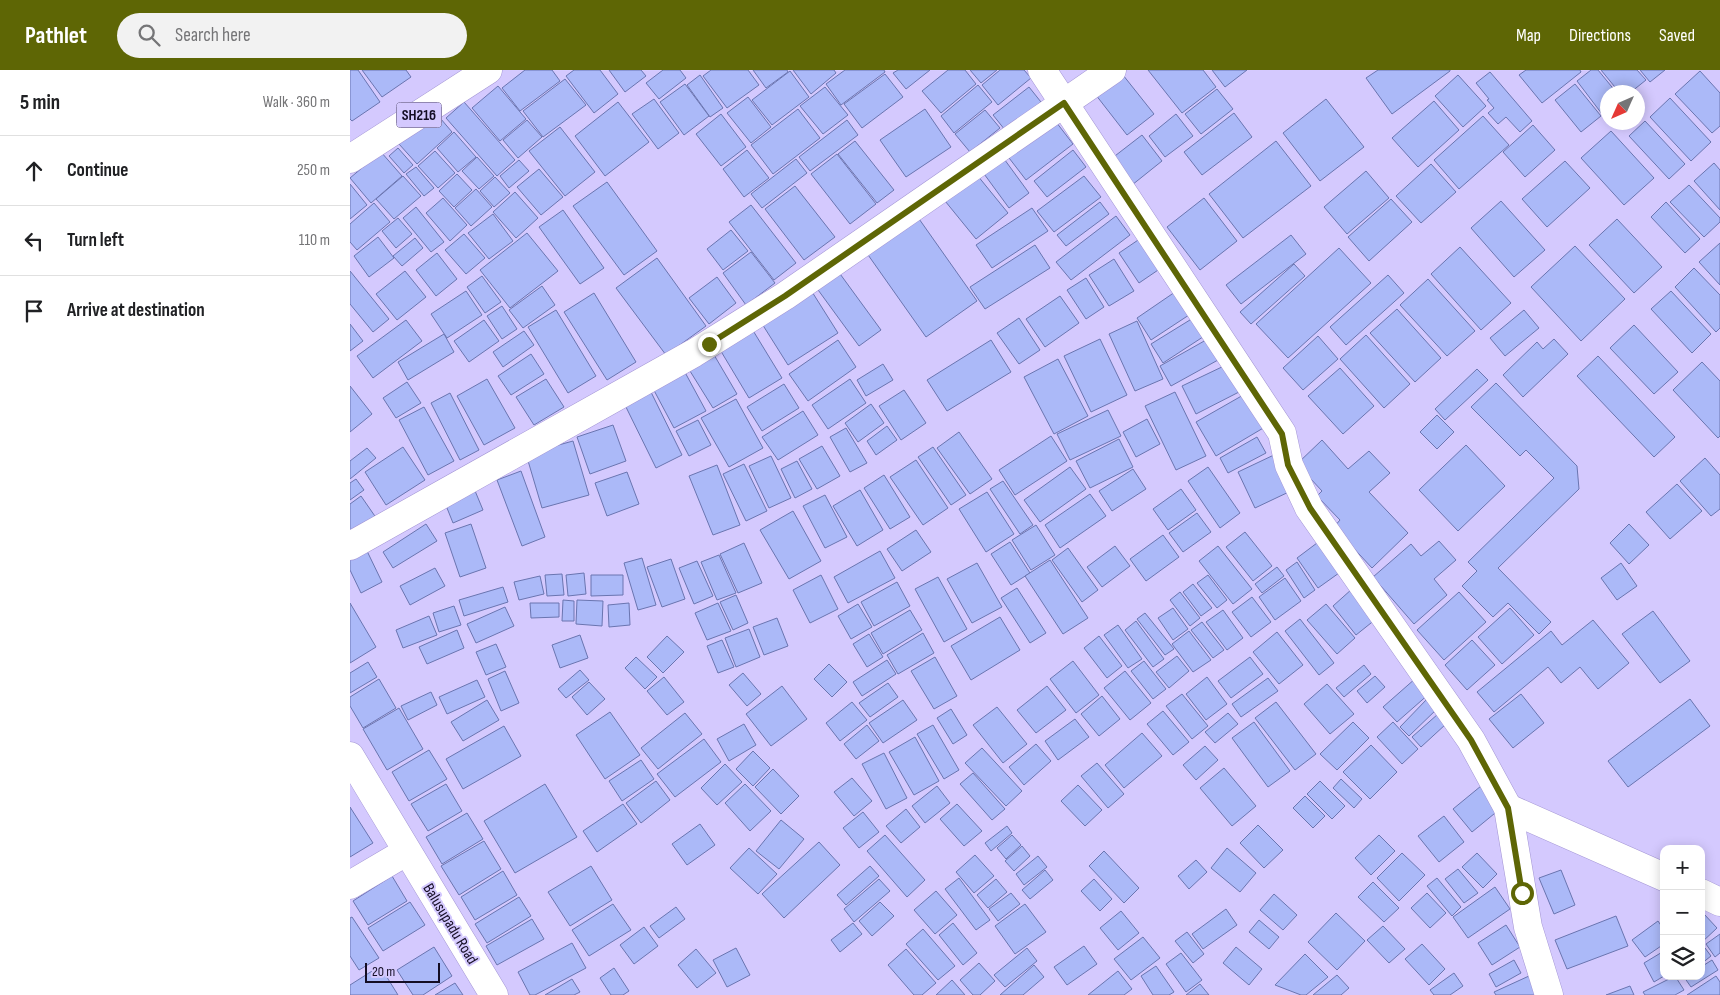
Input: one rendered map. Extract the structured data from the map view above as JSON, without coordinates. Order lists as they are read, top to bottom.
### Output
{
  "streets": {
    "street": ["SH216", "Balusupadu Road"]
  },
  "scale_bar": "20 m",
  "north": "bottom left",
  "page": {
    "header": "Pathlet",
    "search": "Search here",
    "nav": ["Map", "Directions", "Saved"],
    "heading": ["5 min", "Walk · 360 m"],
    "list": [
      ["Continue", "250 m"],
      ["Turn left", "110 m"],
      "Arrive at destination"
    ],
    "map_buttons": ["+", "−"],
    "scale": "20 m"
  }
}
